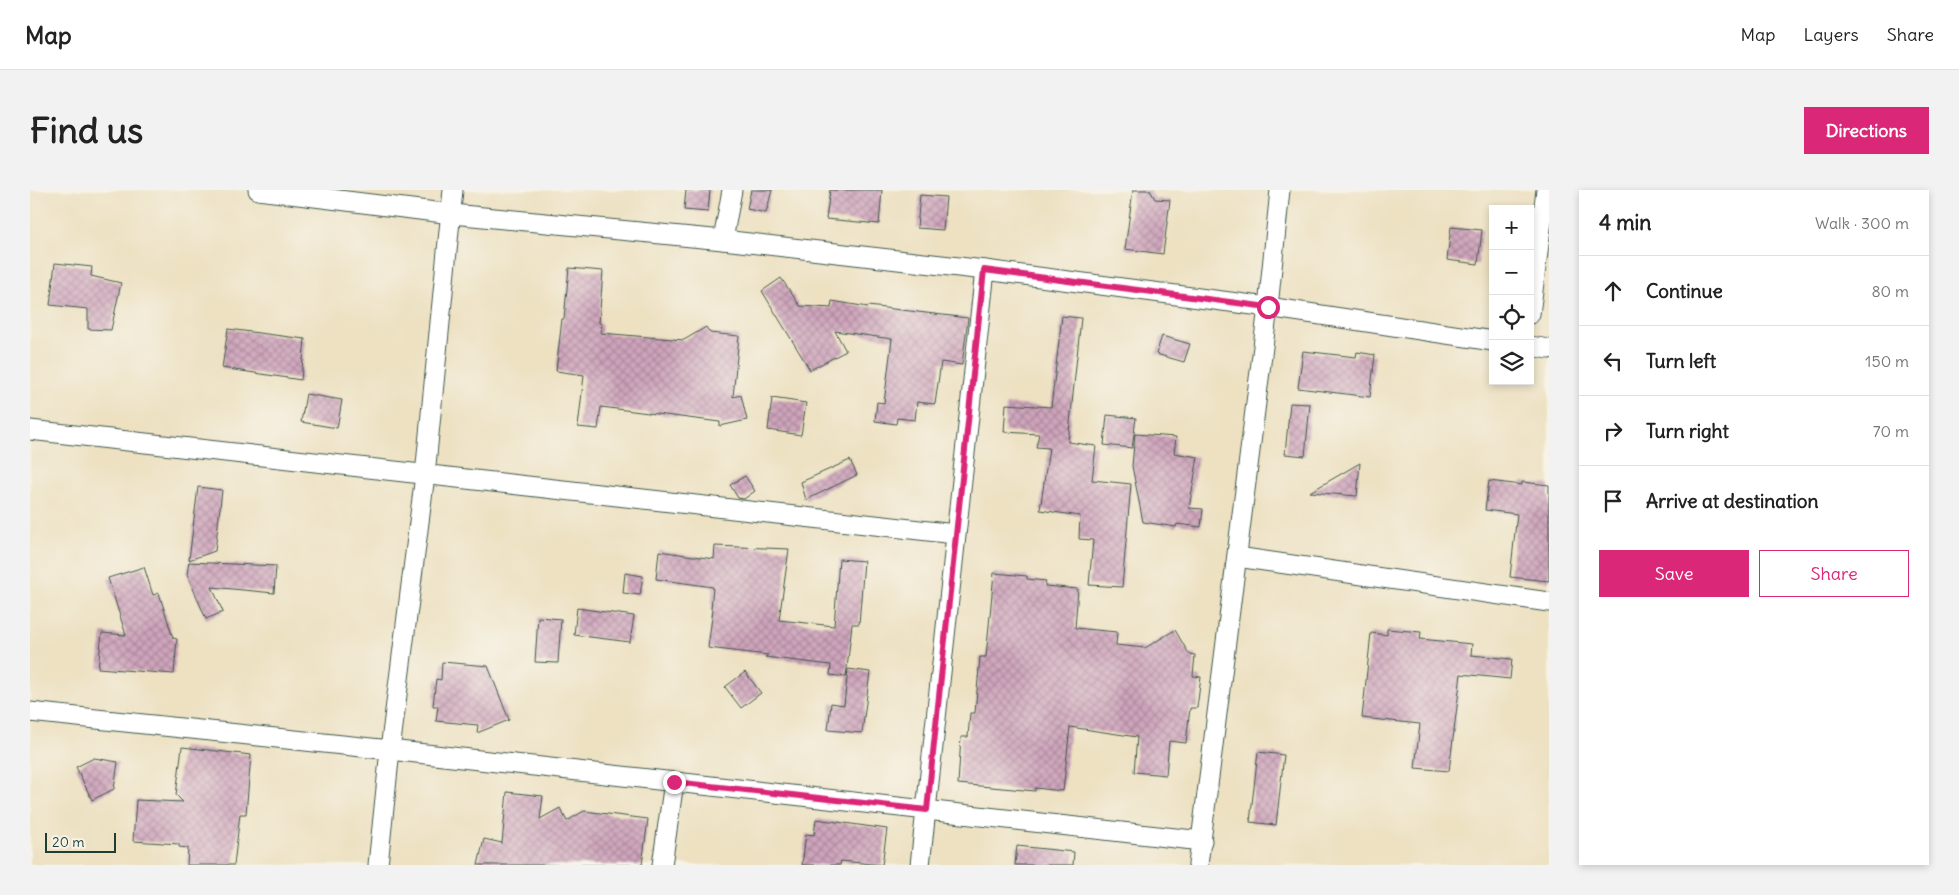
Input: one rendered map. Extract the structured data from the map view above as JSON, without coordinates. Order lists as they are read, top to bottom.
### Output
{
  "scale_bar": "20 m",
  "page": {
    "header": "Map",
    "nav": ["Map", "Layers", "Share"],
    "buttons": [
      "Directions",
      ["Save", "Share"]
    ],
    "title": "Find us",
    "heading": ["4 min", "Walk · 300 m"],
    "map_buttons": ["+", "−"],
    "list": [
      ["Continue", "80 m"],
      ["Turn left", "150 m"],
      ["Turn right", "70 m"],
      "Arrive at destination"
    ],
    "scale": "20 m"
  }
}
